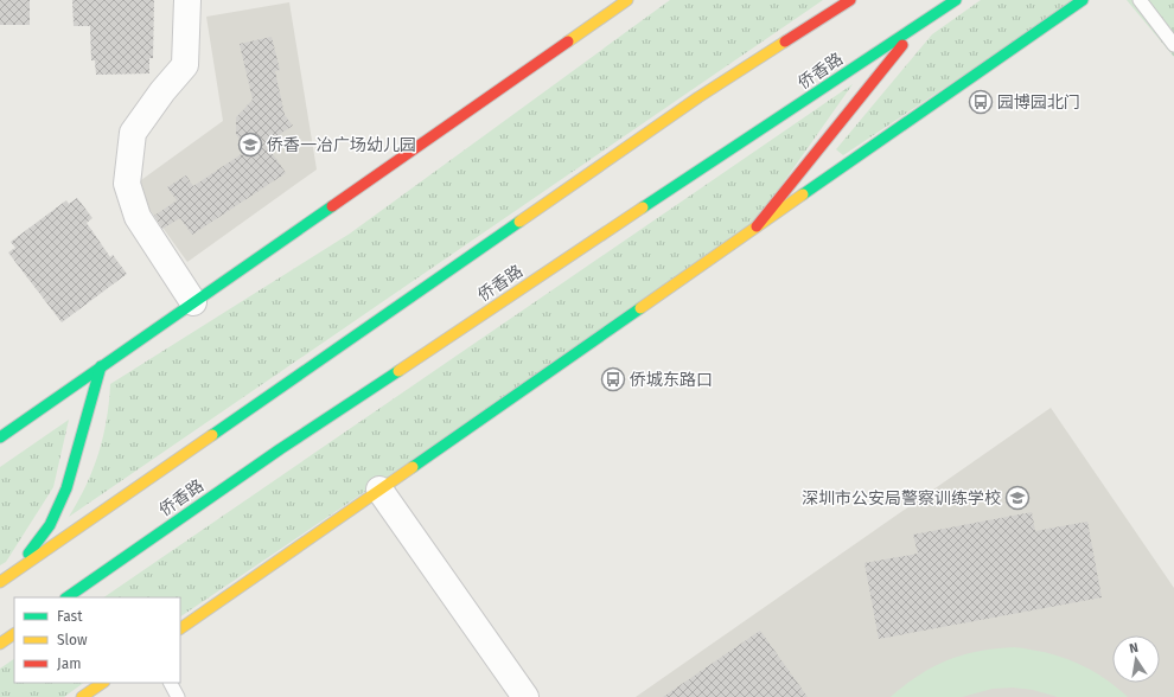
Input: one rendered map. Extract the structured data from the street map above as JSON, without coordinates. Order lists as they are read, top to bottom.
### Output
{
  "streets": {
    "main road": ["侨香路"]
  },
  "places": {
    "bus stop": ["园博园北门", "侨城东路口"],
    "school or university": ["侨香一冶广场幼儿园", "深圳市公安局警察训练学校"]
  },
  "legend": ["Fast", "Slow", "Jam"],
  "north": "top"
}
